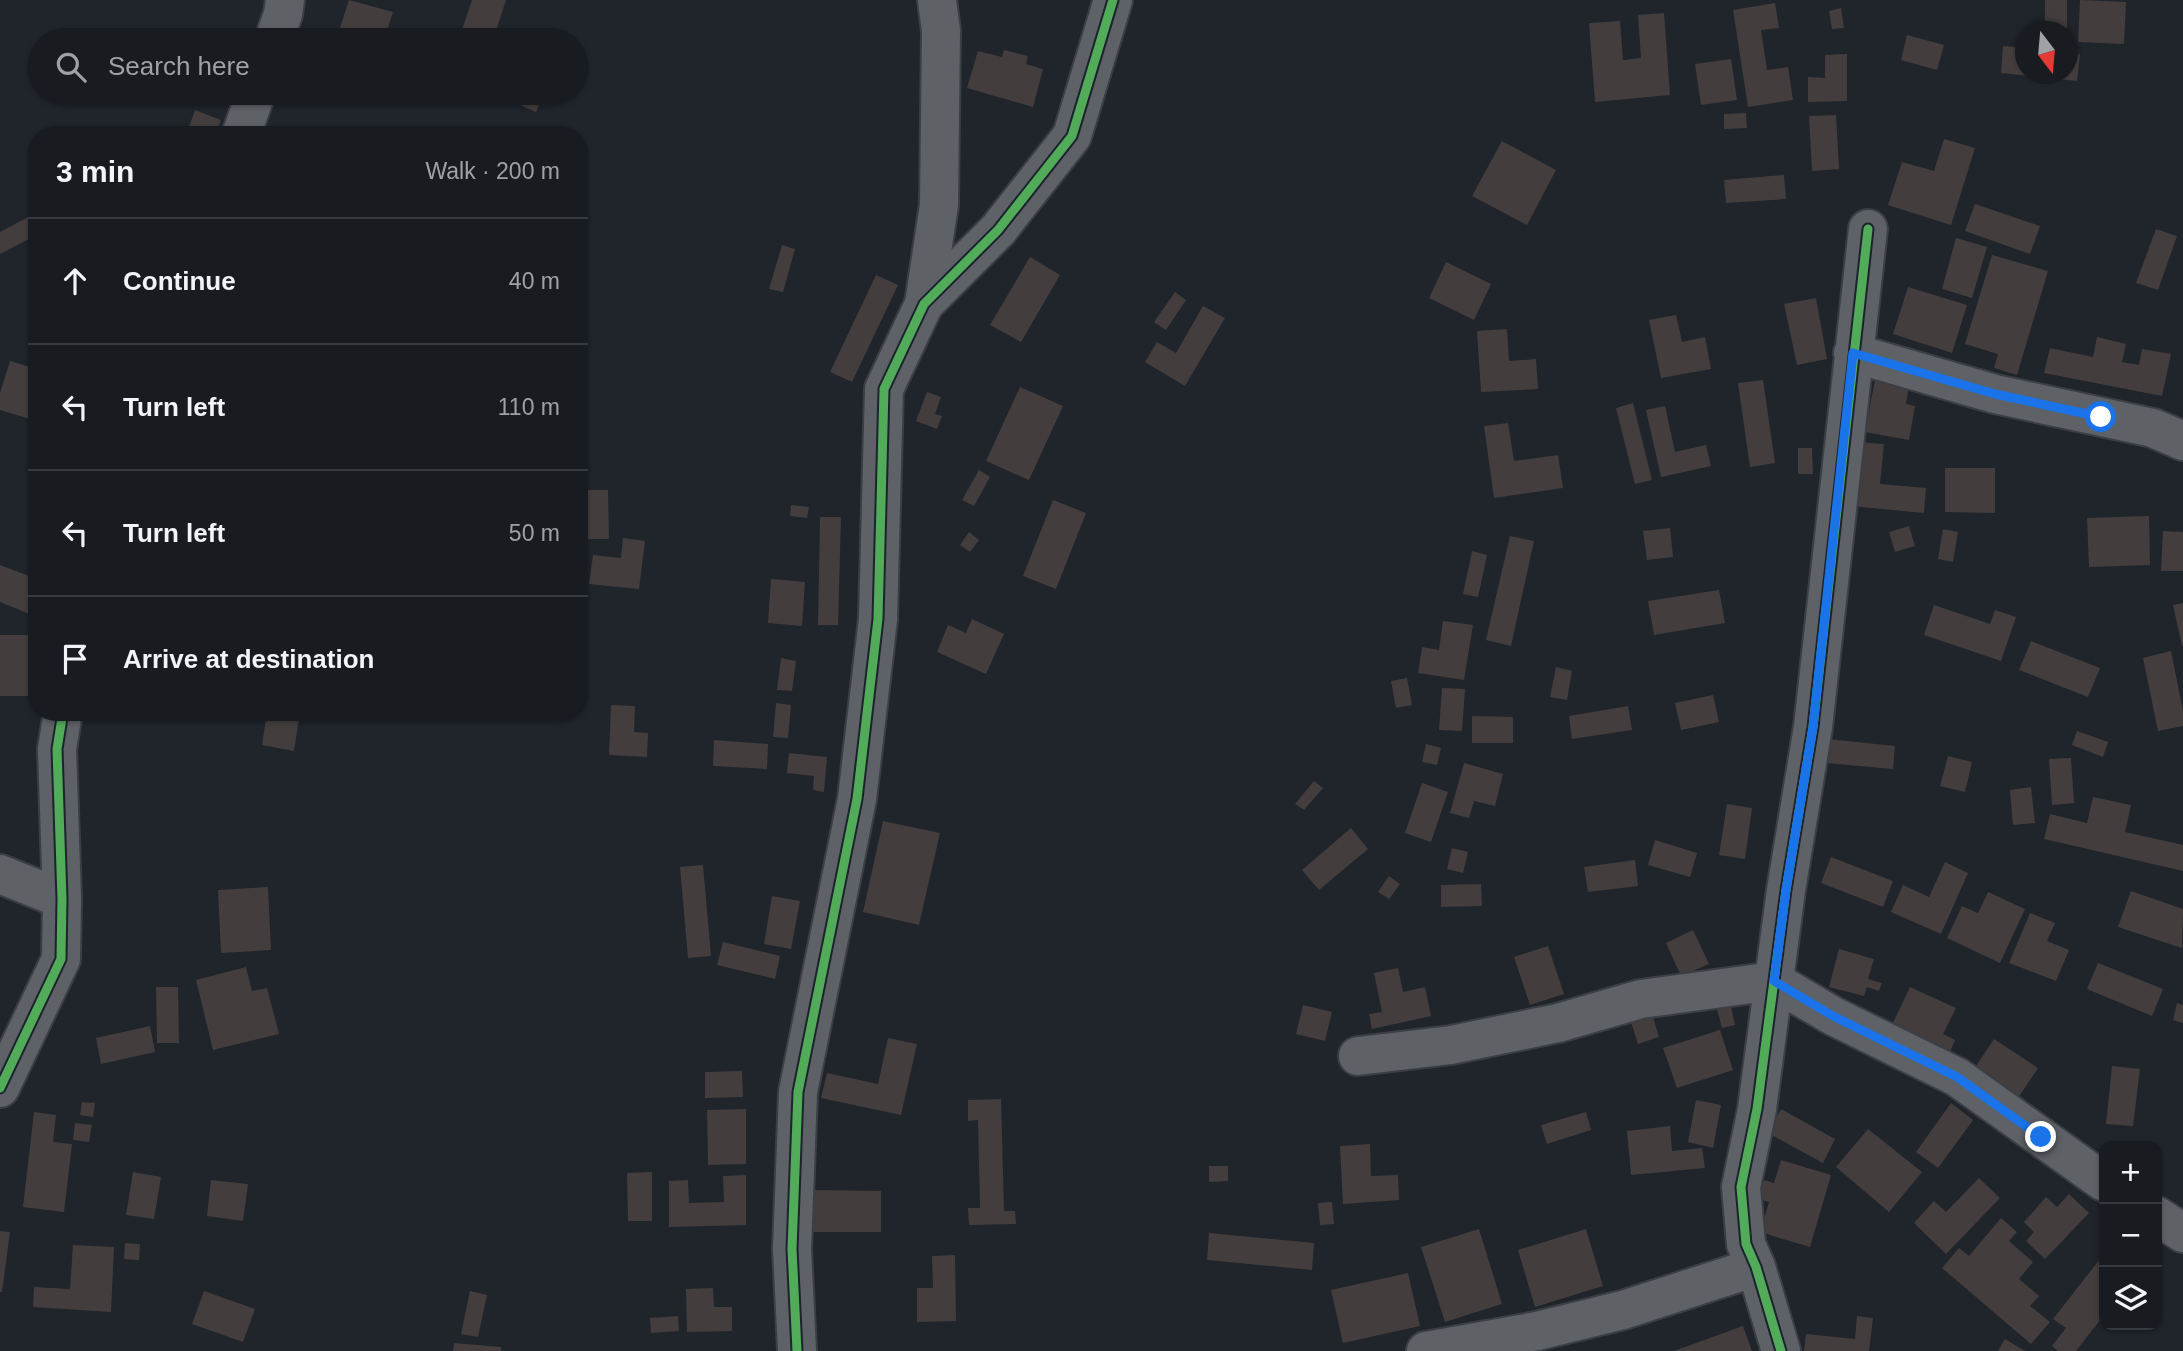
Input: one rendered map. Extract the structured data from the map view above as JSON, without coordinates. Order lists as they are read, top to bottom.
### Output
{
  "north": "bottom",
  "page": {
    "search": "Search here",
    "heading": ["3 min", "Walk · 200 m"],
    "list": [
      ["Continue", "40 m"],
      ["Turn left", "110 m"],
      ["Turn left", "50 m"],
      "Arrive at destination"
    ],
    "map_buttons": ["+", "−"]
  }
}
